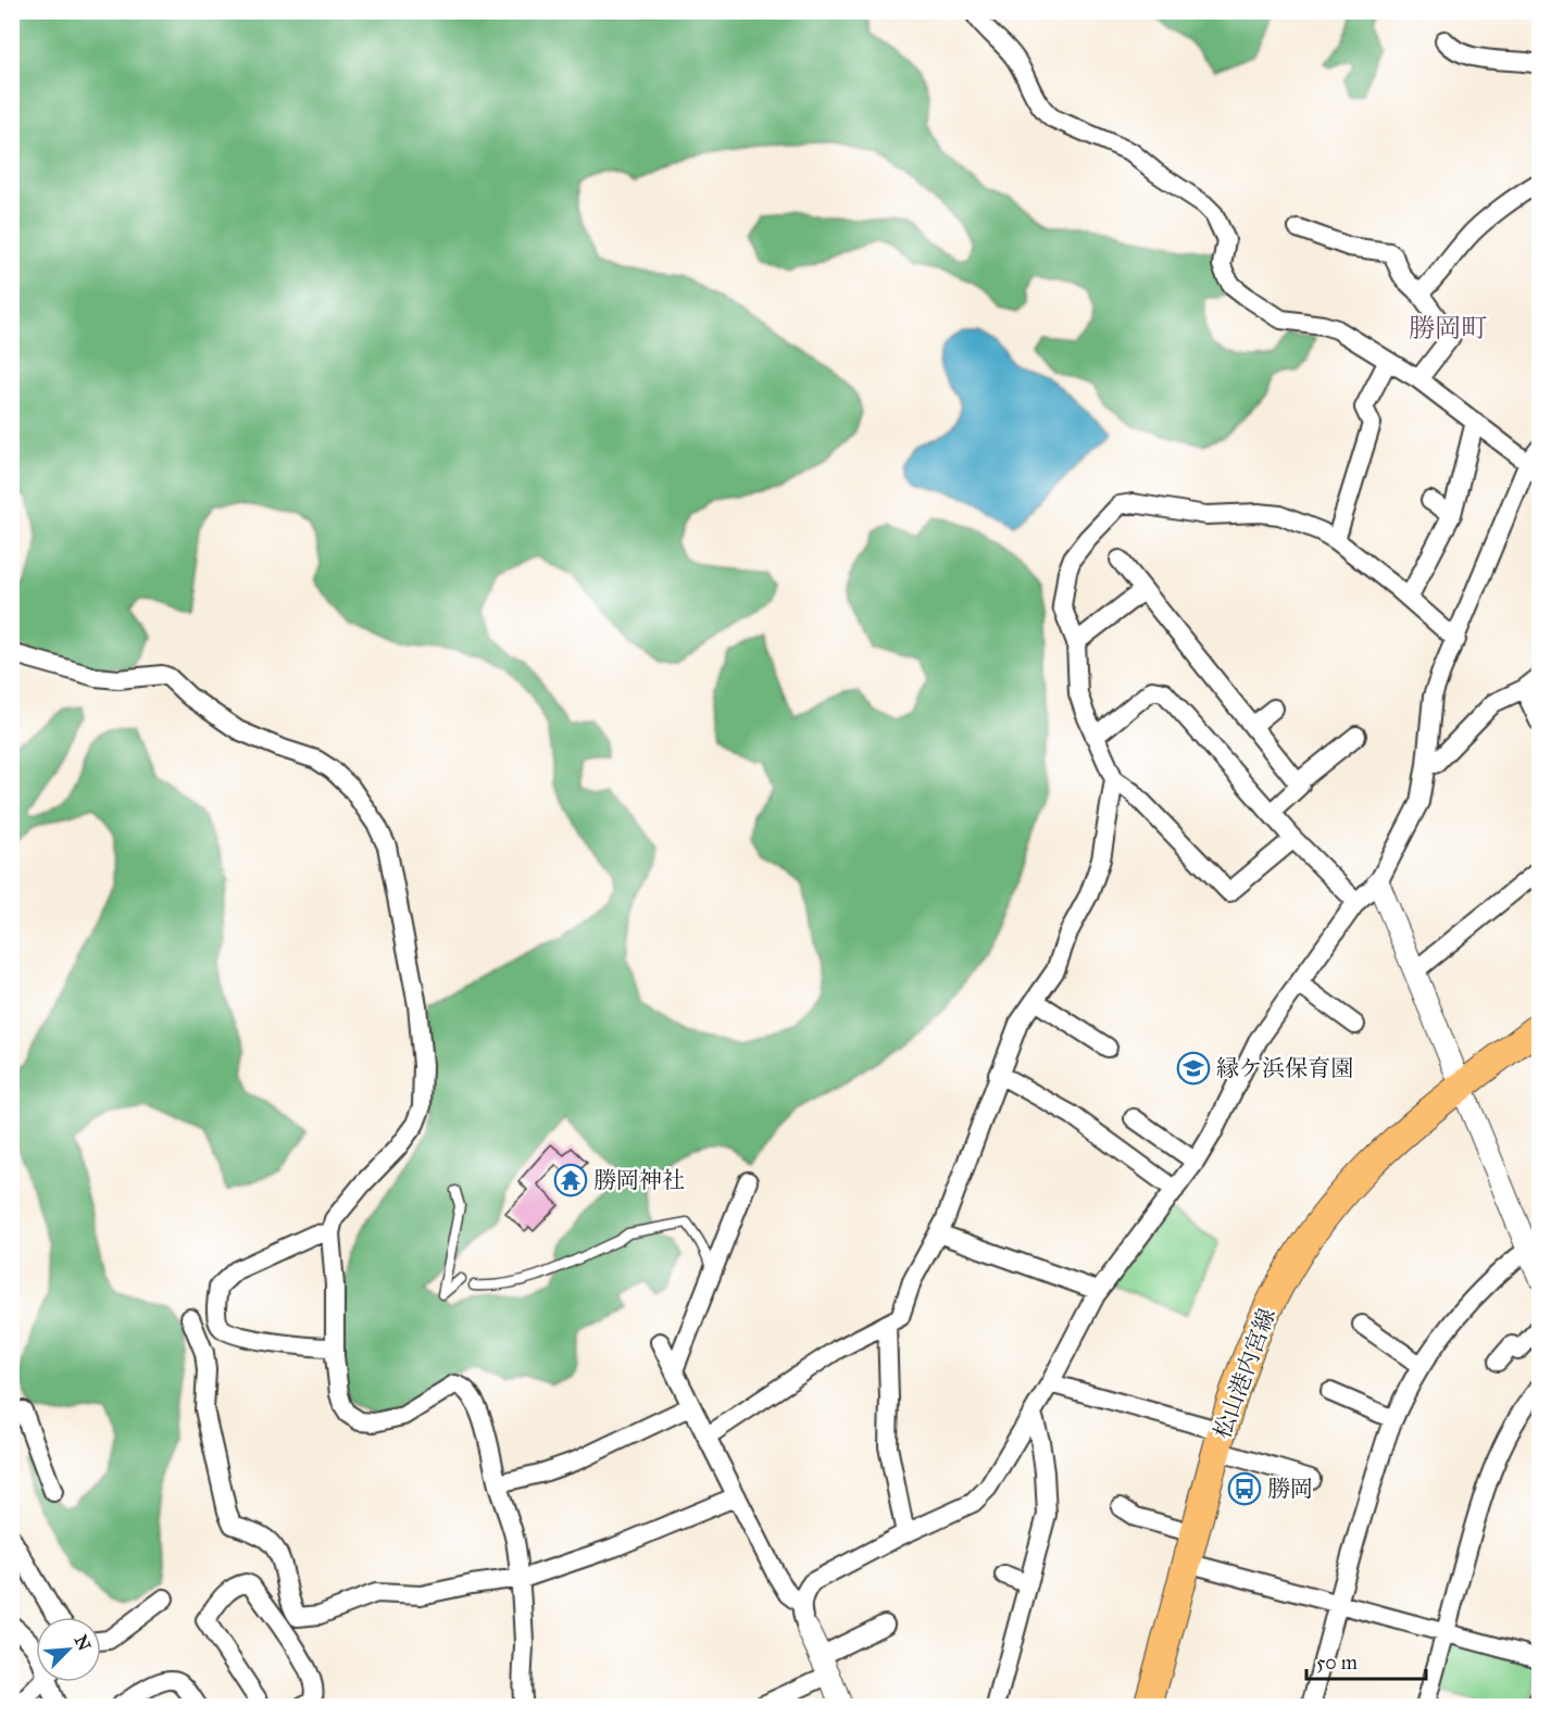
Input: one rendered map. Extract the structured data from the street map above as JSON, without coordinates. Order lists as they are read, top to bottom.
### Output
{
  "streets": {
    "main road": ["松山港内宮線"]
  },
  "districts": ["勝岡町"],
  "places": {
    "school or university": ["縁ケ浜保育園"],
    "temple": ["勝岡神社"],
    "bus stop": ["勝岡"]
  },
  "scale_bar": "50 m",
  "north": "top right"
}
